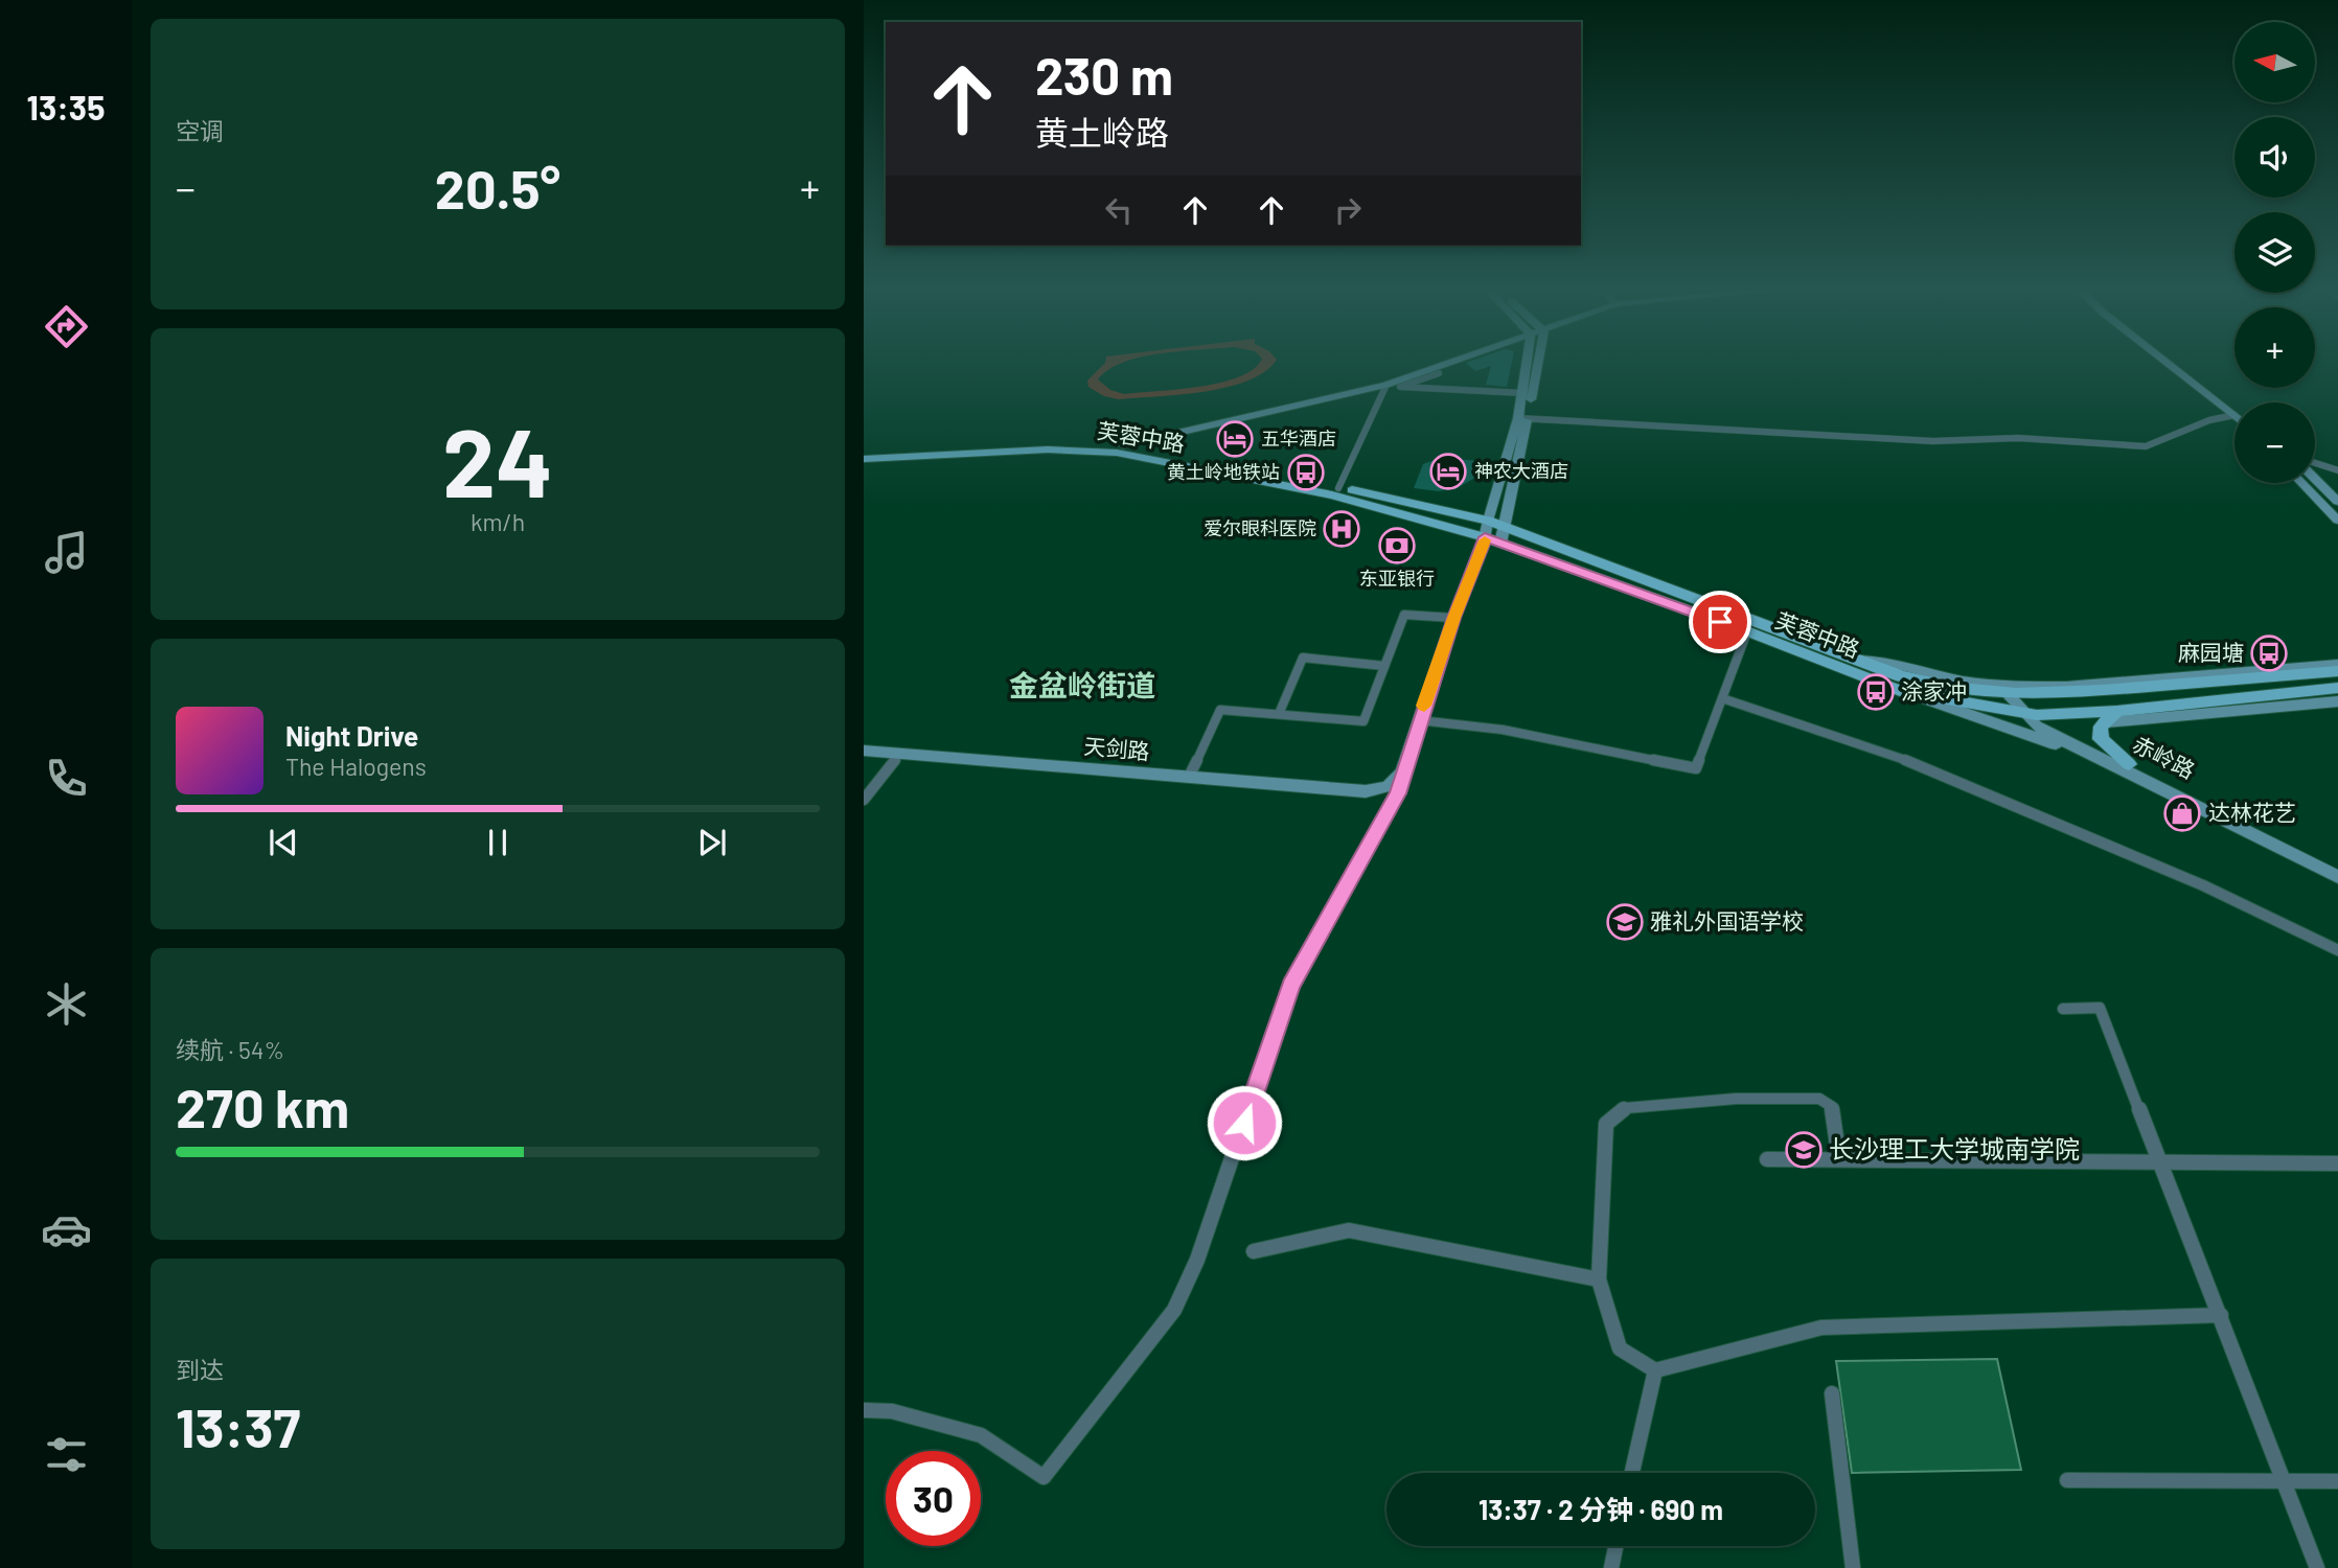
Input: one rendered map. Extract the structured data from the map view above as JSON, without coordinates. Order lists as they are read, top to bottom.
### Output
{
  "streets": {
    "main road": ["芙蓉中路"],
    "street": ["天剑路", "赤岭路"]
  },
  "crossings": [
    ["芙蓉中路", "赤岭路"]
  ],
  "districts": ["金盆岭街道"],
  "places": {
    "hotel": ["五华酒店", "神农大酒店"],
    "bus stop": ["黄土岭地铁站", "麻园塘", "涂家冲"],
    "hospital": ["爱尔眼科医院"],
    "bank": ["东亚银行"],
    "shop": ["达林花艺"],
    "school or university": ["雅礼外国语学校", "长沙理工大学城南学院"]
  },
  "north": "left",
  "page": {
    "tabs": "13:35",
    "tile": [
      "空调",
      ["24", "km/h"],
      ["续航 · 54%", "270 km"],
      ["到达", "13:37"]
    ],
    "map_buttons": ["+", "−"],
    "turn": ["230 m", "黄土岭路"],
    "heat": ["−", "20.5°", "+"],
    "song": ["Night Drive", "The Halogens"],
    "limit": "30",
    "trip": "13:37 · 2 分钟 · 690 m"
  }
}
